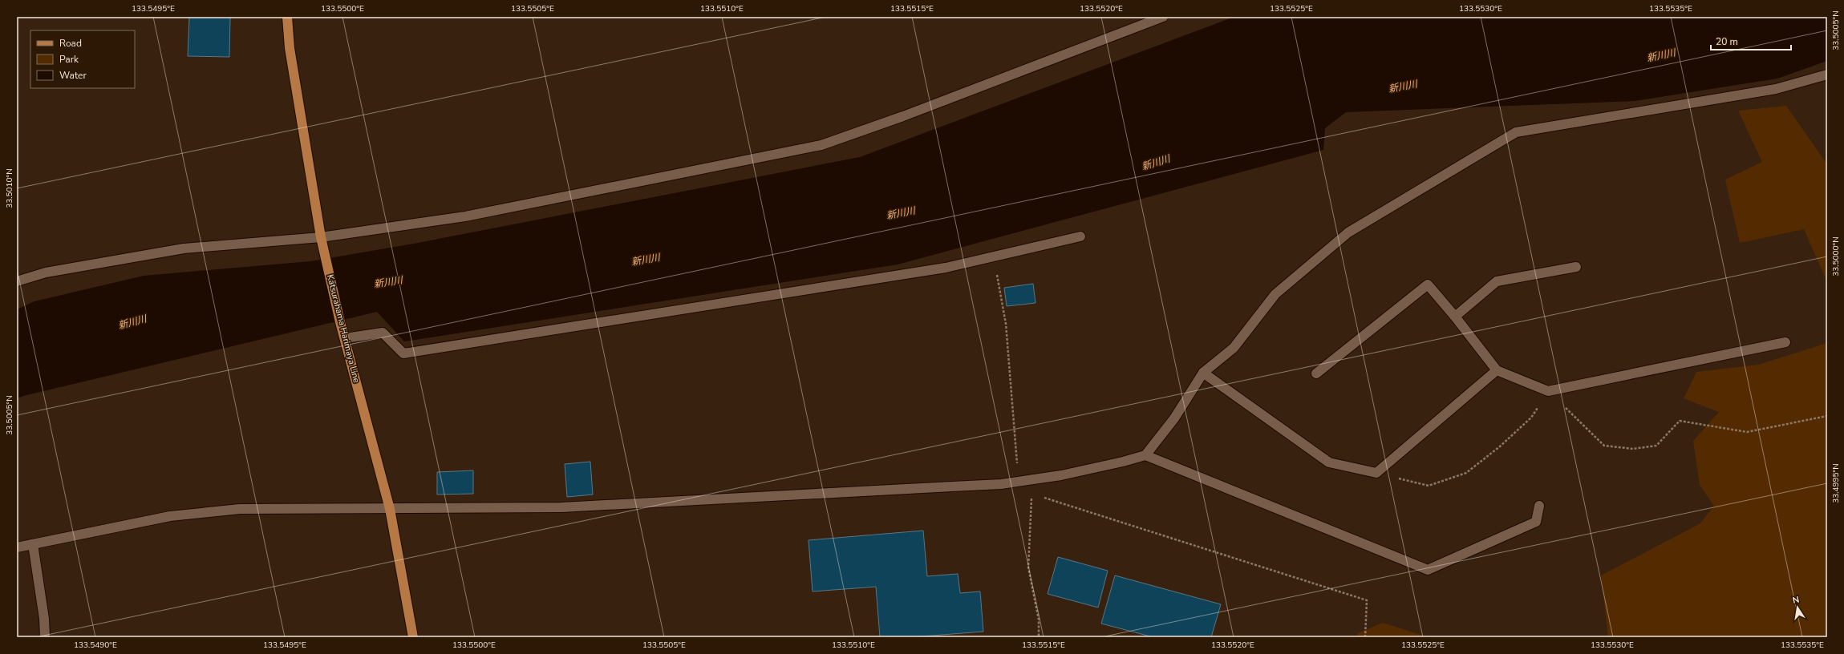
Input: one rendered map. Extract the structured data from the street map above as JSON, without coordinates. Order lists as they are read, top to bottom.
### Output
{
  "streets": {
    "main road": ["Katsurahama Harimaya Line"]
  },
  "water": ["新川川"],
  "legend": ["Road", "Park", "Water"],
  "scale_bar": "20 m",
  "north": "top",
  "coordinates": [
    "133.5495°E",
    "133.5500°E",
    "133.5505°E",
    "133.5510°E",
    "133.5515°E",
    "133.5520°E",
    "133.5525°E",
    "133.5530°E",
    "133.5535°E",
    "33.5005°N",
    "33.5010°N",
    "33.5000°N",
    "33.4995°N",
    "133.5490°E"
  ]
}
